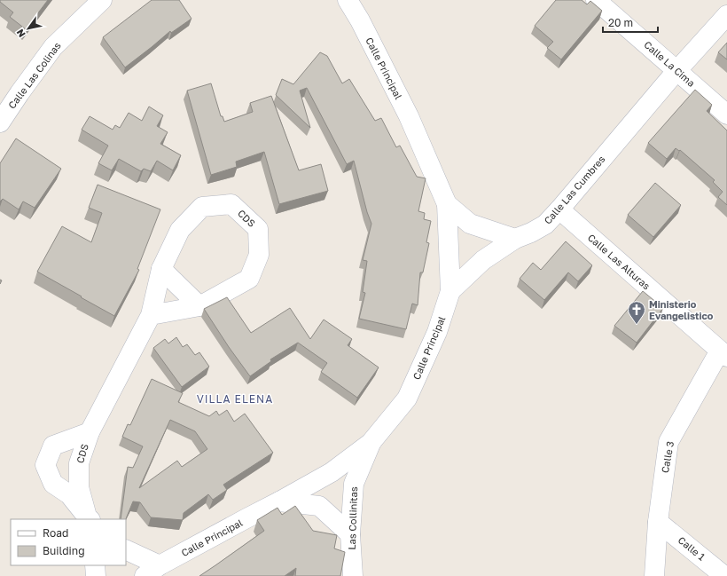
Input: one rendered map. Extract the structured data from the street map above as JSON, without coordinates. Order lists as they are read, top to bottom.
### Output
{
  "streets": {
    "street": [
      "Calle La Cima",
      "Calle Principal",
      "Calle Las Colinas",
      "Calle Las Cumbres",
      "CDS",
      "Calle Las Alturas",
      "Calle 3",
      "Las Collinitas",
      "Calle 1"
    ]
  },
  "crossings": [
    ["Calle La Cima", "Calle Las Cumbres"],
    ["Calle Principal", "Calle Las Cumbres"],
    ["Calle Principal", "Las Collinitas"],
    ["Calle Las Cumbres", "Calle Las Alturas"],
    ["Calle Las Alturas", "Calle 3"],
    ["Calle 3", "Calle 1"]
  ],
  "districts": ["VILLA ELENA"],
  "places": {
    "church": ["Ministerio Evangelistico"]
  },
  "legend": ["Road", "Building"],
  "scale_bar": "20 m",
  "north": "bottom left"
}
